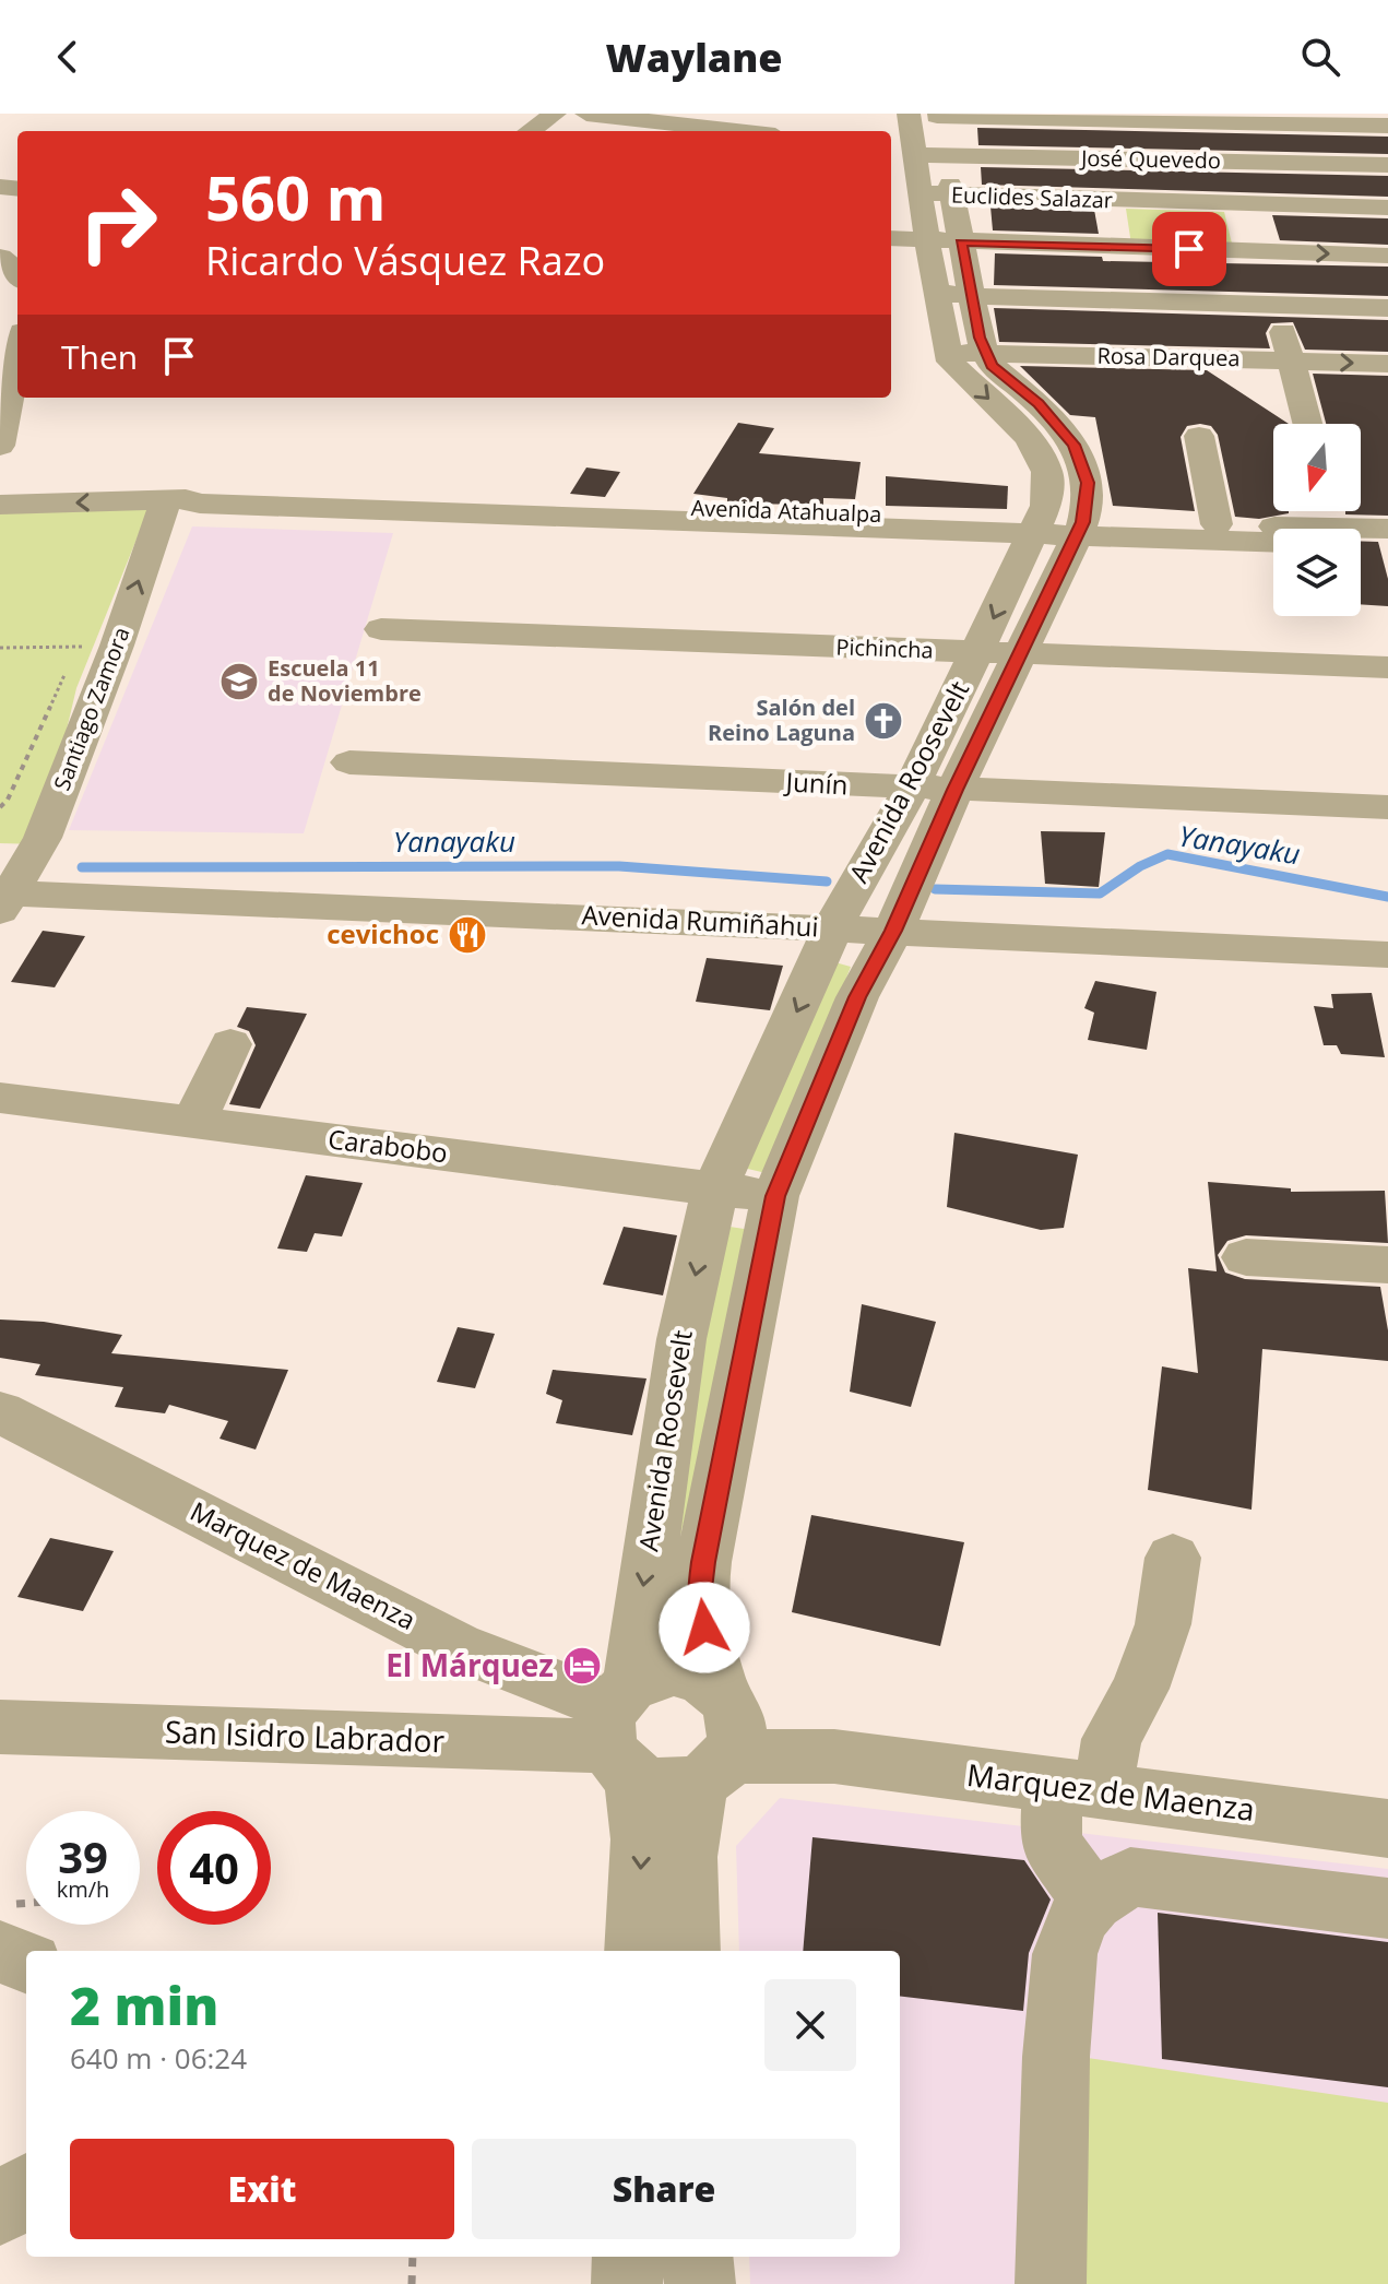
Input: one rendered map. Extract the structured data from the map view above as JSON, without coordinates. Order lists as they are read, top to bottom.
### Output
{
  "streets": {
    "street": [
      "José Quevedo",
      "Euclides Salazar",
      "Rosa Darquea",
      "Avenida Atahualpa",
      "Pichincha",
      "Santiago Zamora",
      "Avenida Roosevelt",
      "Junín",
      "Avenida Rumiñahui",
      "Carabobo",
      "Marquez de Maenza",
      "San Isidro Labrador"
    ]
  },
  "crossings": [
    ["José Quevedo", "Avenida Roosevelt"],
    ["Euclides Salazar", "Avenida Roosevelt"],
    ["Rosa Darquea", "Avenida Roosevelt"],
    ["Avenida Atahualpa", "Santiago Zamora"],
    ["Avenida Atahualpa", "Avenida Roosevelt"],
    ["Pichincha", "Avenida Roosevelt"],
    ["Santiago Zamora", "Avenida Rumiñahui"],
    ["Avenida Roosevelt", "Junín"],
    ["Avenida Roosevelt", "Avenida Rumiñahui"],
    ["Avenida Roosevelt", "Carabobo"],
    ["Avenida Roosevelt", "Marquez de Maenza"],
    ["Avenida Roosevelt", "San Isidro Labrador"],
    ["Marquez de Maenza", "San Isidro Labrador"]
  ],
  "one_way": ["Santiago Zamora"],
  "water": ["Yanayaku"],
  "places": {
    "school or university": ["Escuela 11 de Noviembre"],
    "church": ["Salón del Reino Laguna"],
    "restaurant": ["cevichoc"],
    "hotel": ["El Márquez"]
  },
  "north": "bottom",
  "page": {
    "header": "Waylane",
    "turn": ["560 m", "Ricardo Vásquez Razo"],
    "then": "Then",
    "speed": "39 km/h",
    "limit": "40",
    "heading": ["2 min", "640 m · 06:24"],
    "buttons": ["Exit", "Share"]
  }
}
